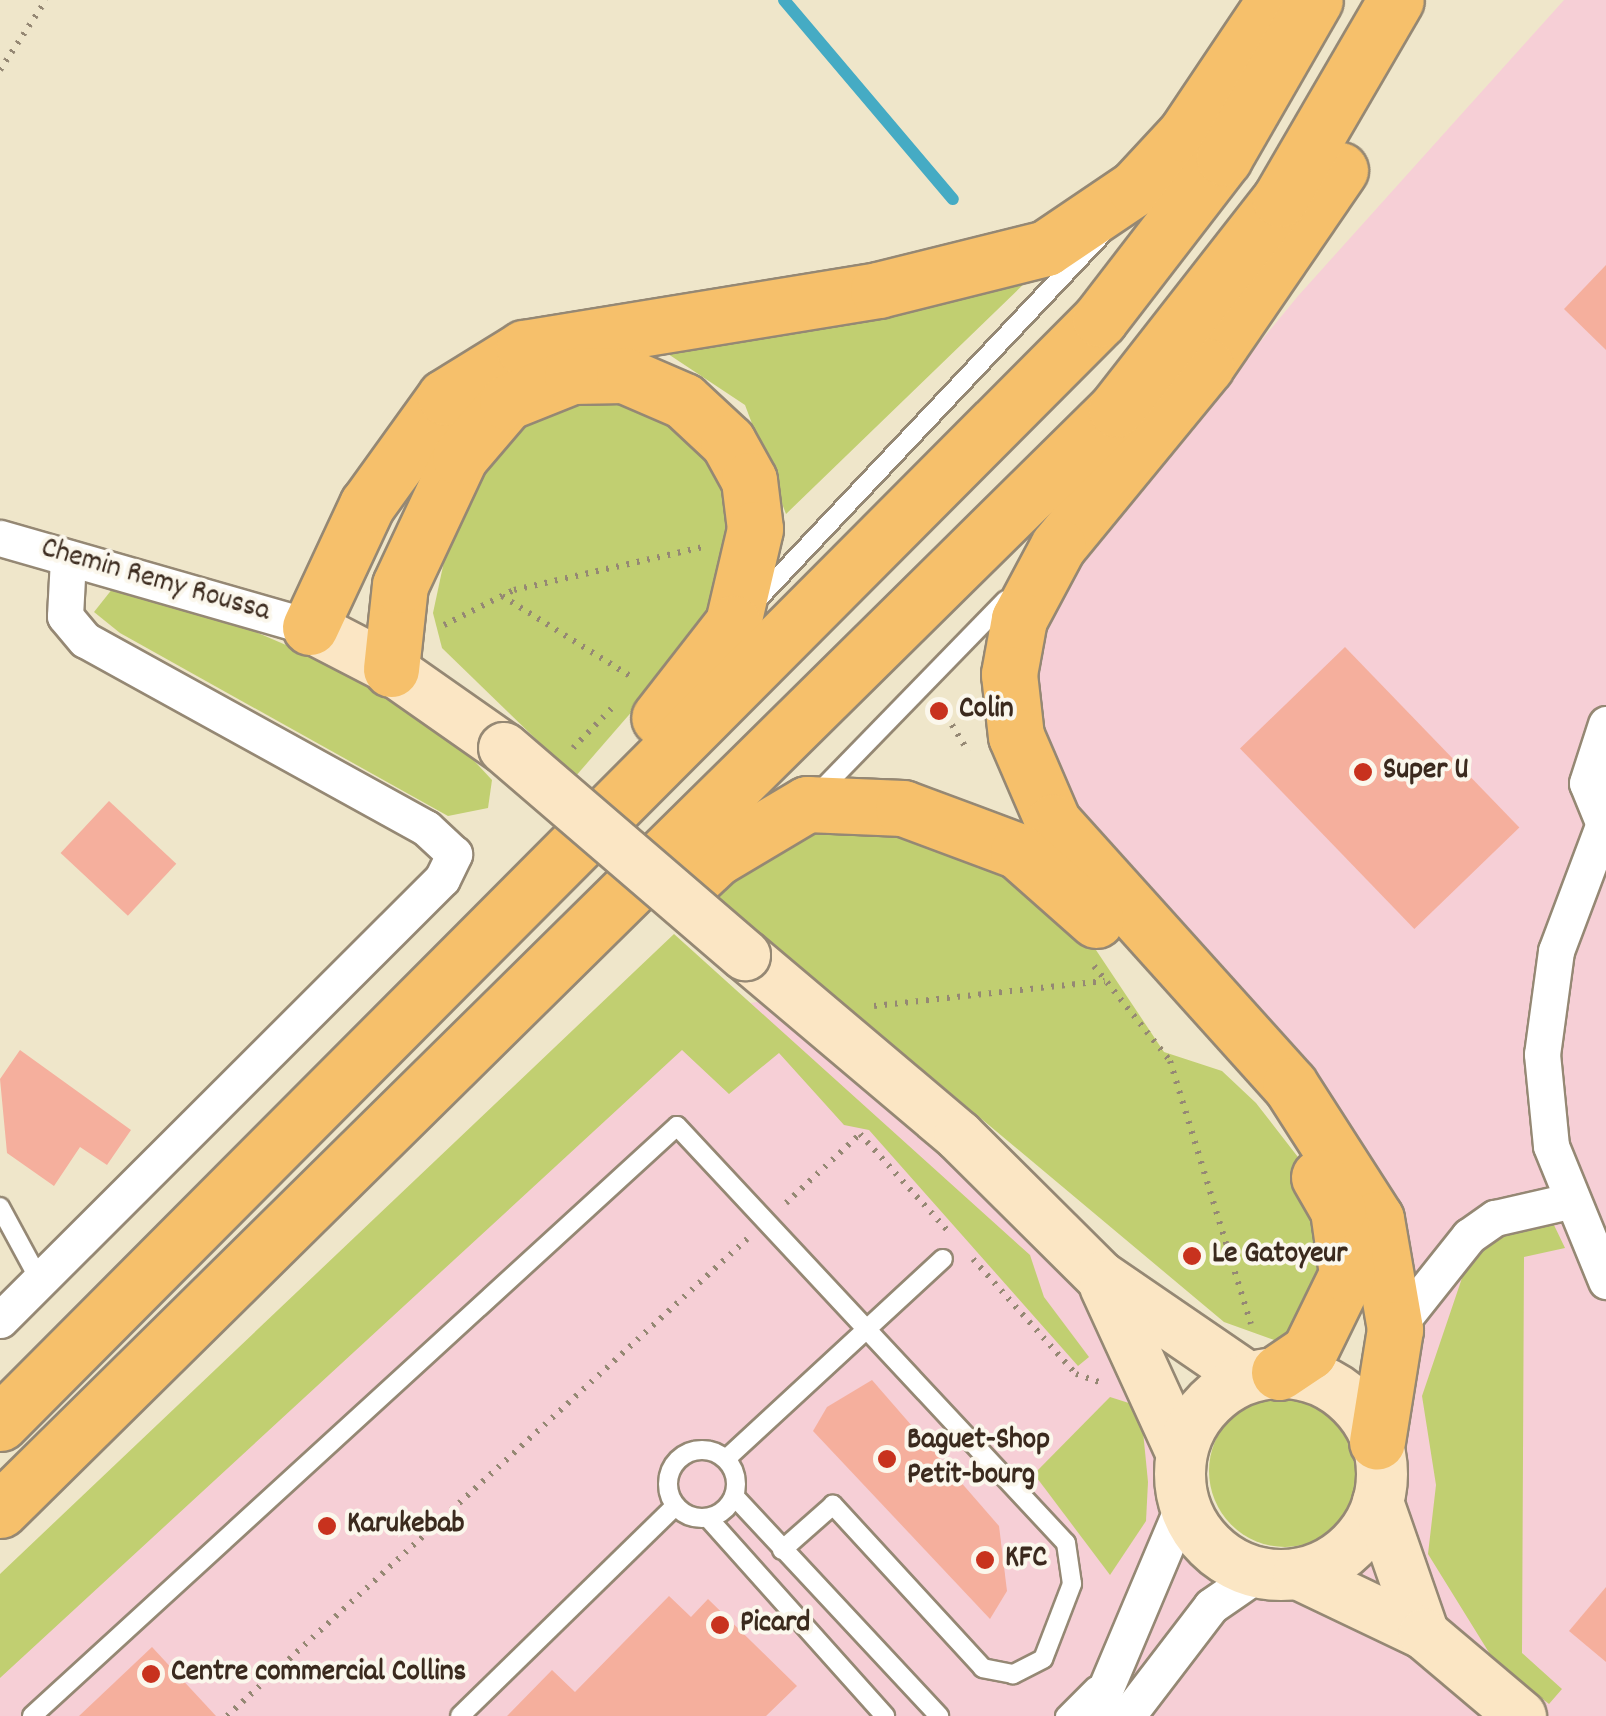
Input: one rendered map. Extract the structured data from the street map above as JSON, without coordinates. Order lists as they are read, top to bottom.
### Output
{
  "streets": {
    "street": ["Chemin Remy Roussa"]
  },
  "places": [
    "Colin",
    "Super U",
    "Le Gatoyeur",
    "Baguet-Shop Petit-bourg",
    "Karukebab",
    "KFC",
    "Picard",
    "Centre commercial Collins"
  ]
}
